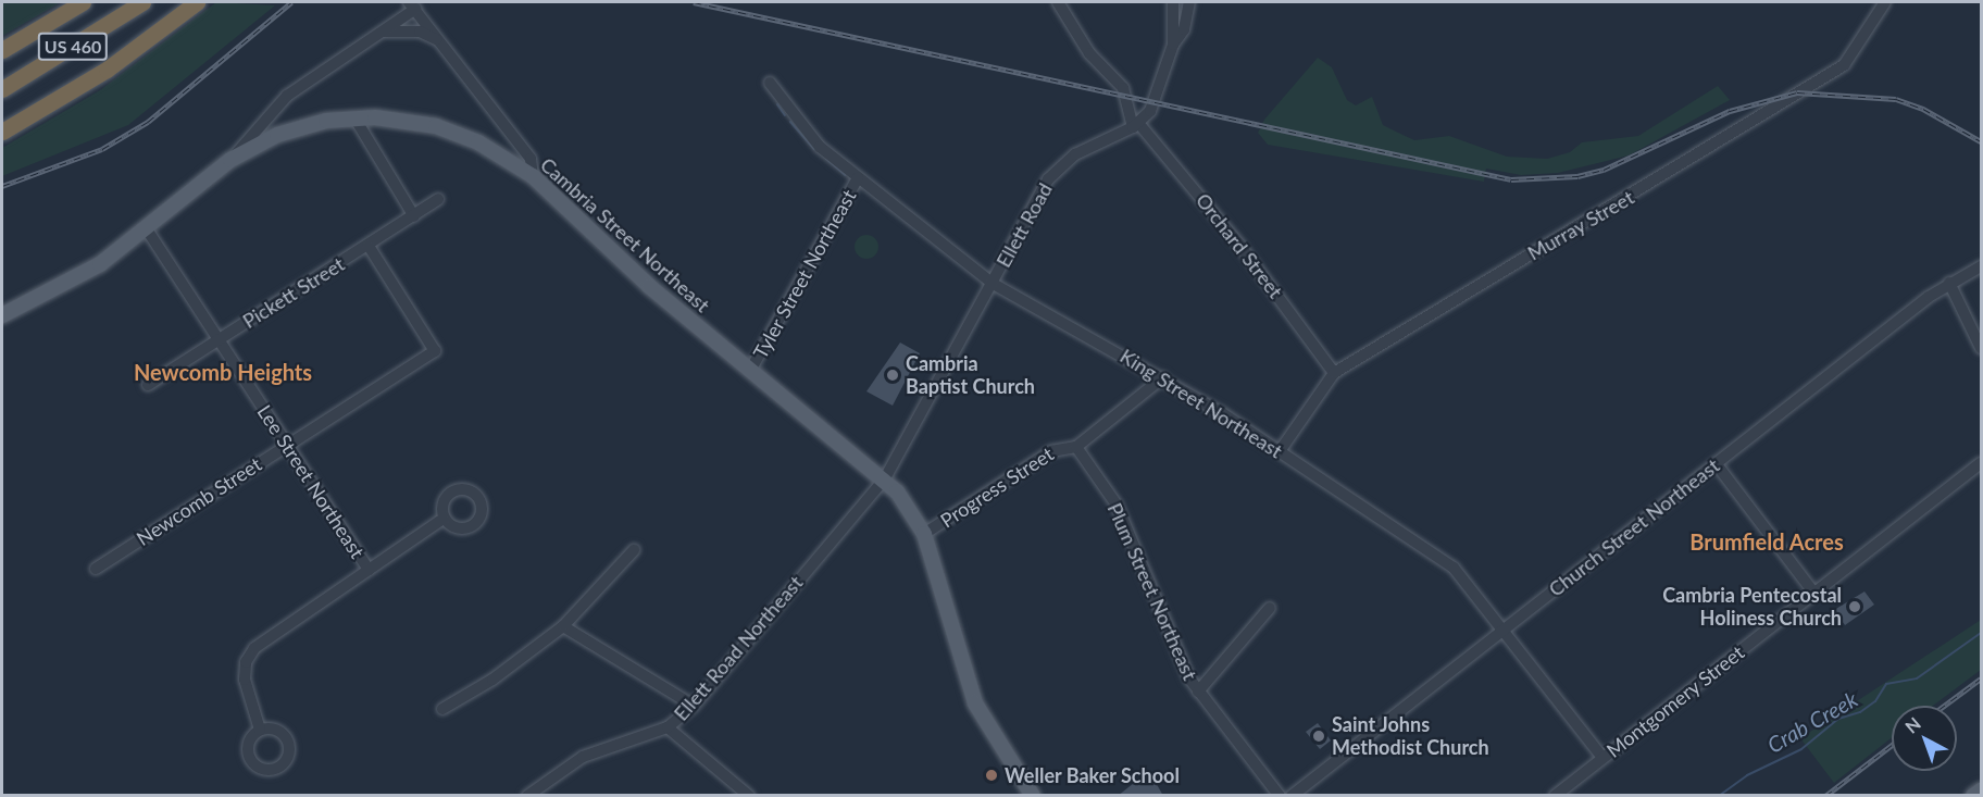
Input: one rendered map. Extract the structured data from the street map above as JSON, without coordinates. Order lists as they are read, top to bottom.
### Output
{
  "streets": {
    "highway": ["US 460"],
    "main road": ["Cambria Street Northeast"],
    "street": [
      "Ellett Road",
      "Murray Street",
      "Orchard Street",
      "Tyler Street Northeast",
      "Pickett Street",
      "King Street Northeast",
      "Lee Street Northeast",
      "Progress Street",
      "Newcomb Street",
      "Church Street Northeast",
      "Plum Street Northeast",
      "Ellett Road Northeast",
      "Montgomery Street"
    ]
  },
  "crossings": [
    ["Ellett Road", "Cambria Street Northeast"],
    ["Ellett Road", "Orchard Street"],
    ["Ellett Road", "King Street Northeast"],
    ["Ellett Road", "Ellett Road Northeast"],
    ["Murray Street", "Orchard Street"],
    ["Murray Street", "King Street Northeast"],
    ["Cambria Street Northeast", "Tyler Street Northeast"],
    ["Cambria Street Northeast", "Lee Street Northeast"],
    ["Cambria Street Northeast", "Progress Street"],
    ["Cambria Street Northeast", "Ellett Road Northeast"],
    ["Tyler Street Northeast", "King Street Northeast"],
    ["Pickett Street", "Lee Street Northeast"],
    ["Pickett Street", "Newcomb Street"],
    ["King Street Northeast", "Progress Street"],
    ["King Street Northeast", "Church Street Northeast"],
    ["King Street Northeast", "Montgomery Street"],
    ["Lee Street Northeast", "Newcomb Street"],
    ["Progress Street", "Plum Street Northeast"]
  ],
  "districts": ["Newcomb Heights", "Brumfield Acres"],
  "water": ["Crab Creek"],
  "places": [
    "Cambria Baptist Church",
    "Cambria Pentecostal Holiness Church",
    "Saint Johns Methodist Church",
    "Weller Baker School"
  ],
  "north": "top left"
}
